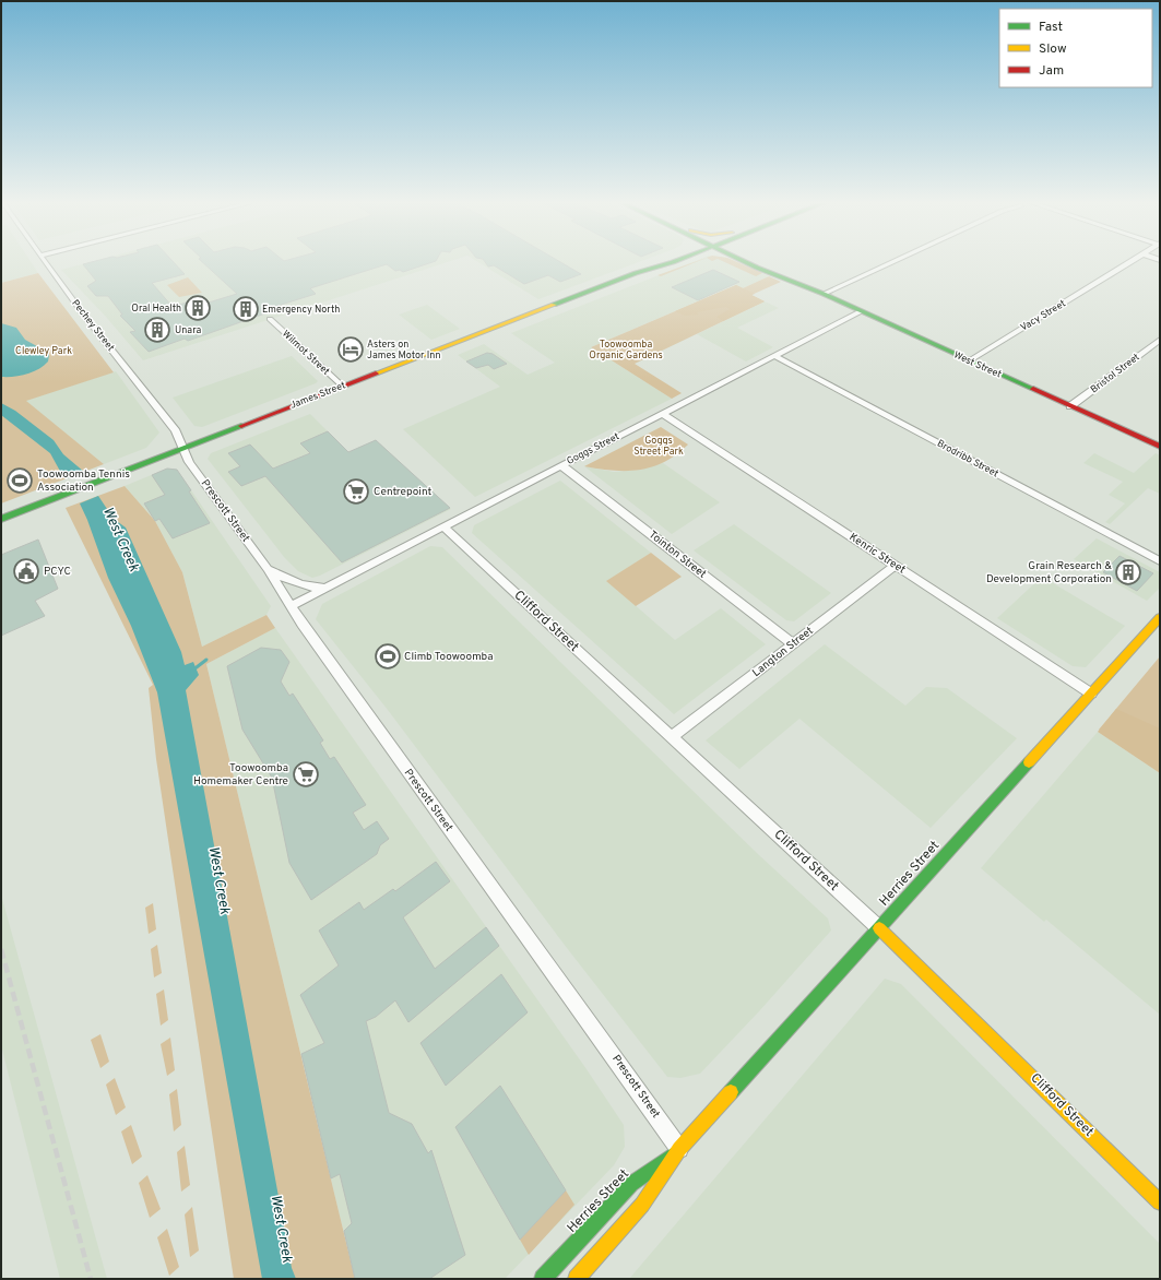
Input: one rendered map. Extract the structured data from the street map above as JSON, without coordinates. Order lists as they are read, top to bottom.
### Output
{
  "streets": {
    "main road": [
      "West Street",
      "James Street",
      "Clifford Street",
      "Herries Street"
    ],
    "street": [
      "Vacy Street",
      "Pechey Street",
      "Wilmot Street",
      "Bristol Street",
      "Goggs Street",
      "Brodribb Street",
      "Prescott Street",
      "Kenric Street",
      "Tointon Street",
      "Langton Street"
    ]
  },
  "crossings": [
    ["Vacy Street", "West Street"],
    ["Pechey Street", "James Street"],
    ["Pechey Street", "Prescott Street"],
    ["Wilmot Street", "James Street"],
    ["West Street", "Bristol Street"],
    ["West Street", "Goggs Street"],
    ["James Street", "Prescott Street"],
    ["Goggs Street", "Brodribb Street"],
    ["Goggs Street", "Prescott Street"],
    ["Goggs Street", "Kenric Street"],
    ["Goggs Street", "Tointon Street"],
    ["Goggs Street", "Clifford Street"],
    ["Prescott Street", "Herries Street"],
    ["Kenric Street", "Langton Street"],
    ["Kenric Street", "Herries Street"],
    ["Tointon Street", "Langton Street"],
    ["Clifford Street", "Langton Street"],
    ["Clifford Street", "Herries Street"]
  ],
  "water": ["West Creek"],
  "parks": ["Toowoomba Organic Gardens", "Clewley Park", "Goggs Street Park"],
  "places": {
    "building": [
      "Oral Health",
      "Emergency North",
      "Unara",
      "Grain Research & Development Corporation"
    ],
    "hotel": ["Asters on James Motor Inn"],
    "sports": ["Toowoomba Tennis Association", "Climb Toowoomba"],
    "supermarket": ["Centrepoint", "Toowoomba Homemaker Centre"],
    "public building": ["PCYC"]
  },
  "legend": ["Fast", "Slow", "Jam"]
}
